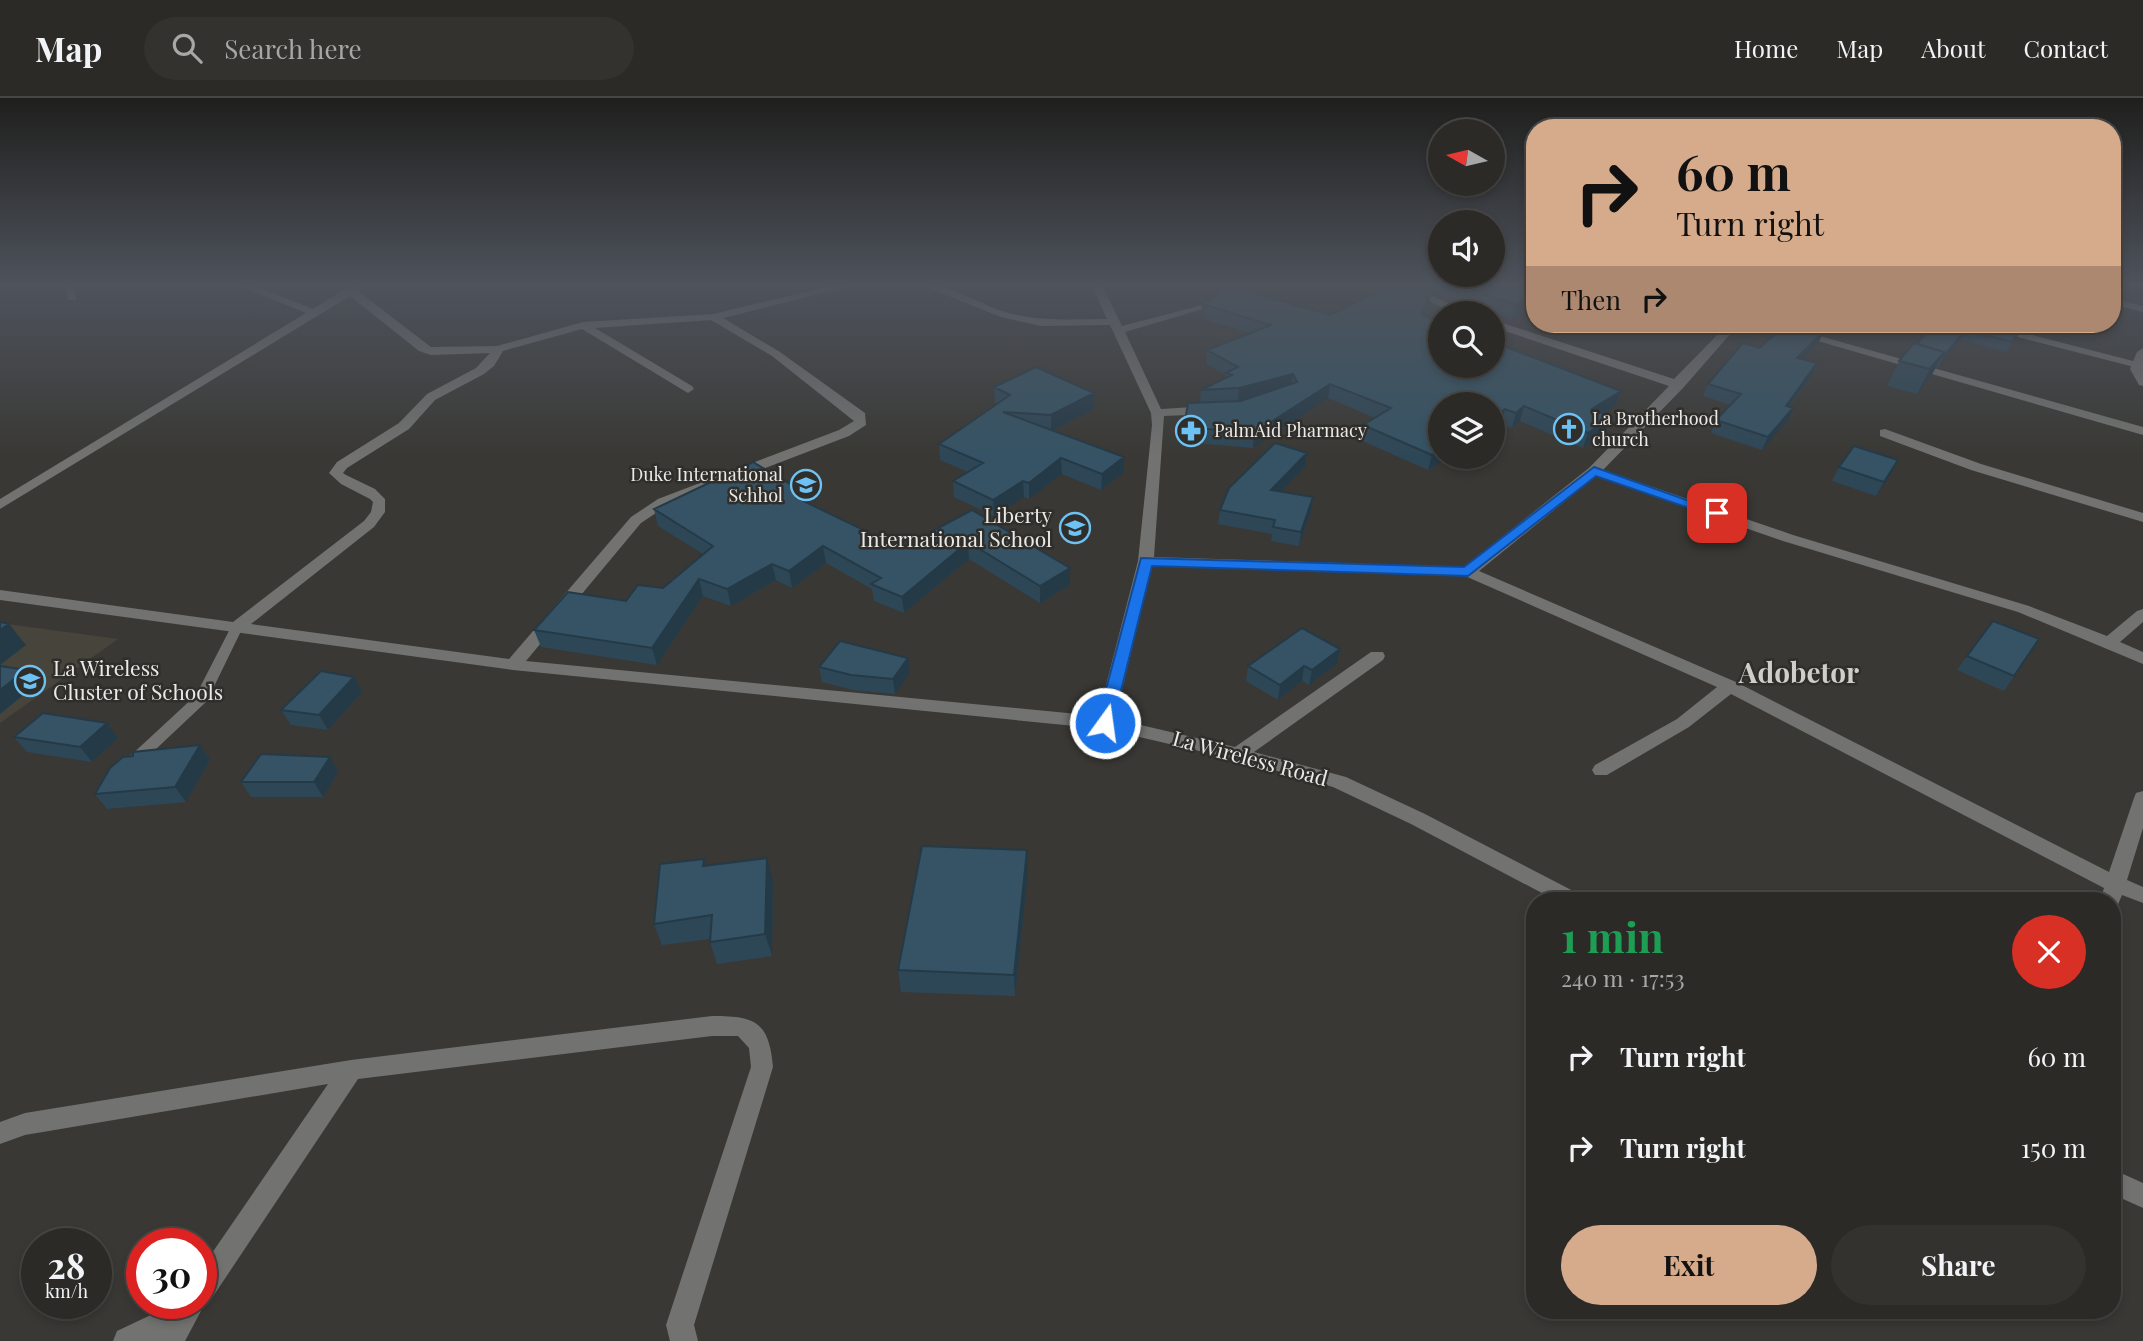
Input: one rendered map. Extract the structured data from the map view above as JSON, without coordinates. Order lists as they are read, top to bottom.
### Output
{
  "streets": {
    "street": ["La Wireless Road"]
  },
  "districts": ["Adobetor"],
  "places": {
    "church": ["La Brotherhood church"],
    "pharmacy": ["PalmAid Pharmacy"],
    "school or university": ["Duke International Schhol", "Liberty International School", "La Wireless Cluster of Schools"]
  },
  "north": "left",
  "page": {
    "header": "Map",
    "search": "Search here",
    "nav": [
      "Home",
      "Map",
      "About",
      "Contact"
    ],
    "turn": ["60 m", "Turn right"],
    "then": "Then",
    "heading": ["1 min", "240 m · 17:53"],
    "list": [
      {
        "name": "Turn right",
        "value": "60 m"
      },
      {
        "name": "Turn right",
        "value": "150 m"
      }
    ],
    "buttons": ["Exit", "Share"],
    "speed": "28 km/h",
    "limit": "30"
  }
}
